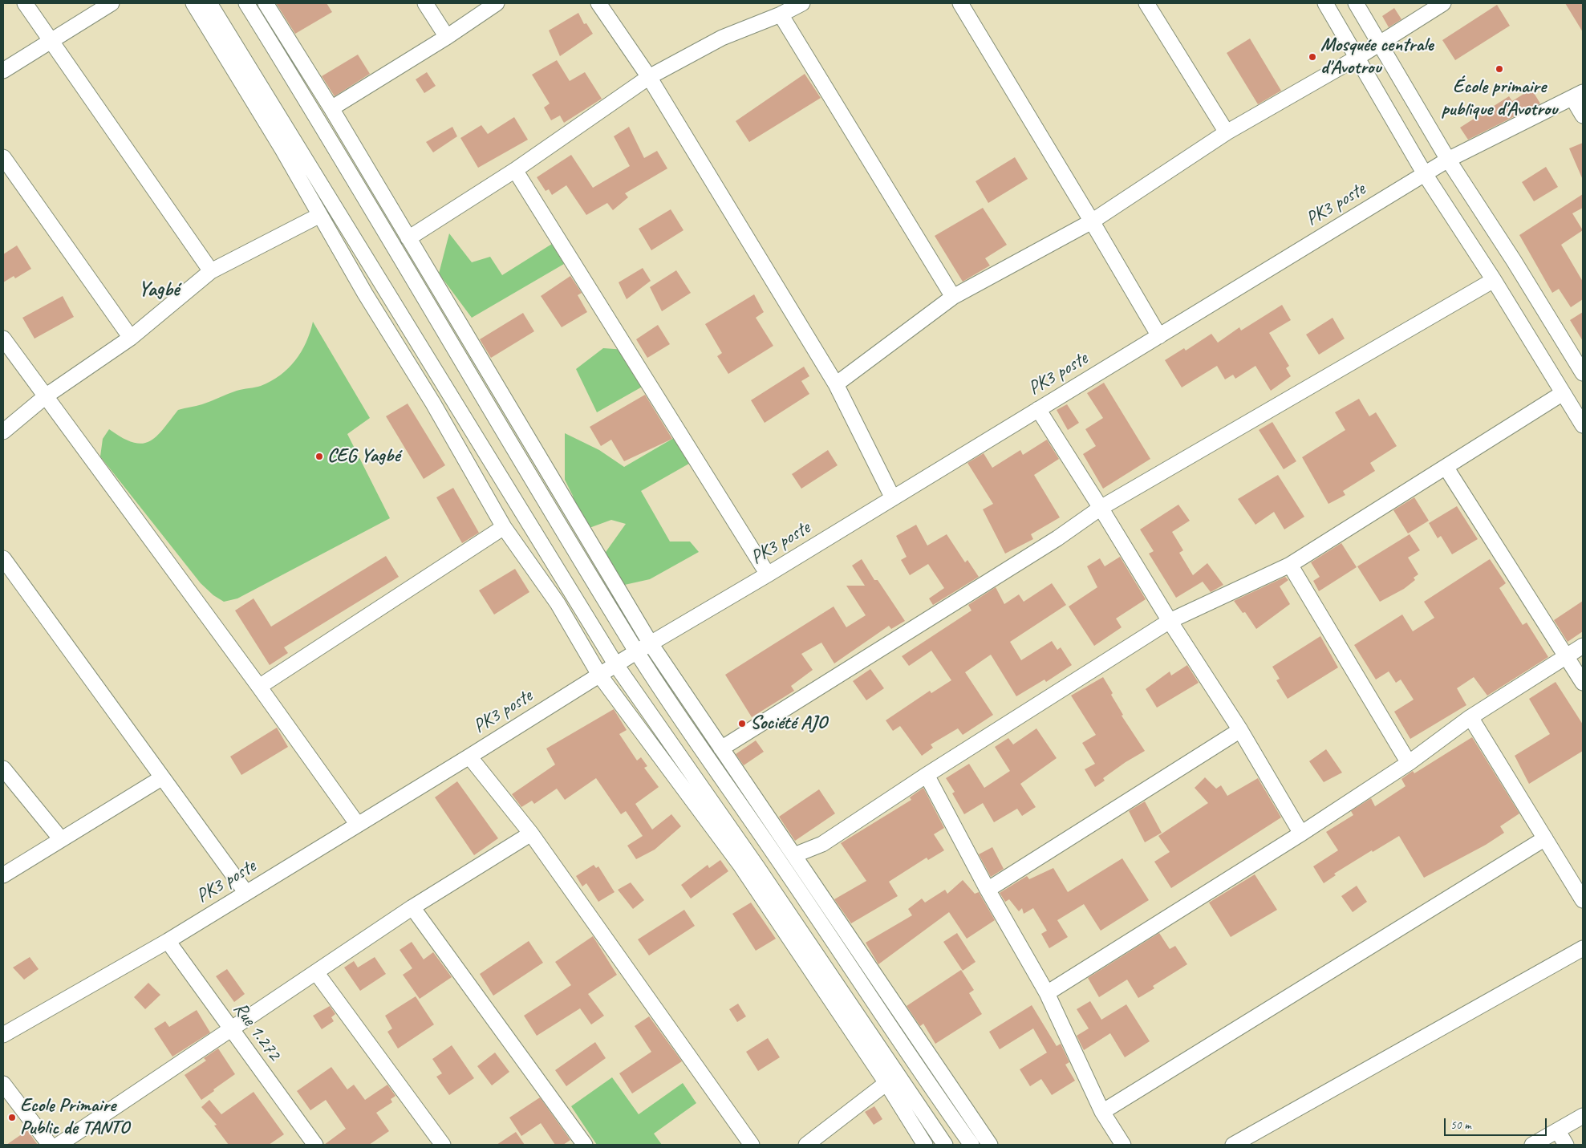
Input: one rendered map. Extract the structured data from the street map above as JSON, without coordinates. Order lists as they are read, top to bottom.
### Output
{
  "streets": {
    "street": ["PK3 poste", "Rue 1.272"]
  },
  "crossings": [
    ["PK3 poste", "Rue 1.272"]
  ],
  "districts": ["Yagbé"],
  "places": [
    "Mosquée centrale d'Avotrou",
    "École primaire publique d'Avotrou",
    "CEG Yagbé",
    "Société AJO",
    "Ecole Primaire Public de TANTO"
  ],
  "scale_bar": "50 m"
}
